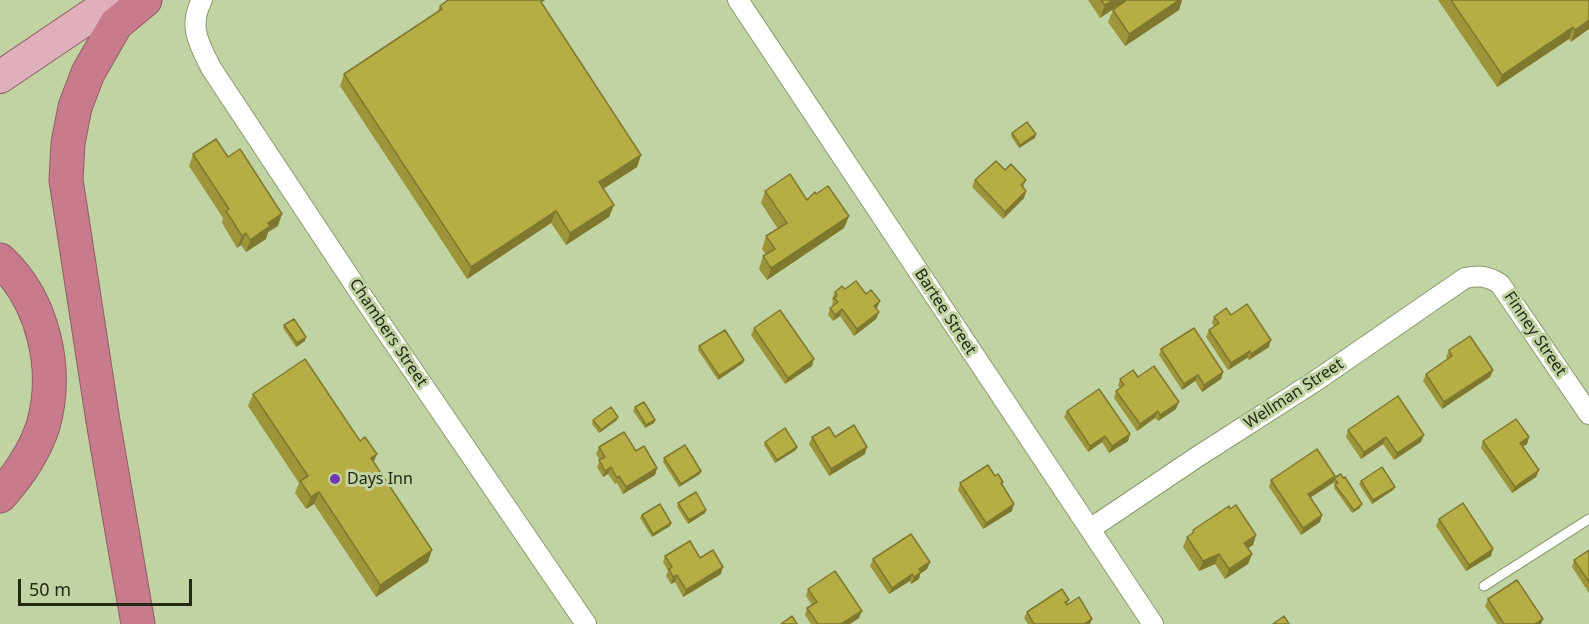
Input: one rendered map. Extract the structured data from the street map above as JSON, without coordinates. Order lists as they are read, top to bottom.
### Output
{
  "streets": {
    "street": [
      "Bartee Street",
      "Chambers Street",
      "Finney Street",
      "Wellman Street"
    ]
  },
  "crossings": [
    ["Bartee Street", "Wellman Street"],
    ["Finney Street", "Wellman Street"]
  ],
  "places": ["Days Inn"],
  "scale_bar": "50 m"
}
